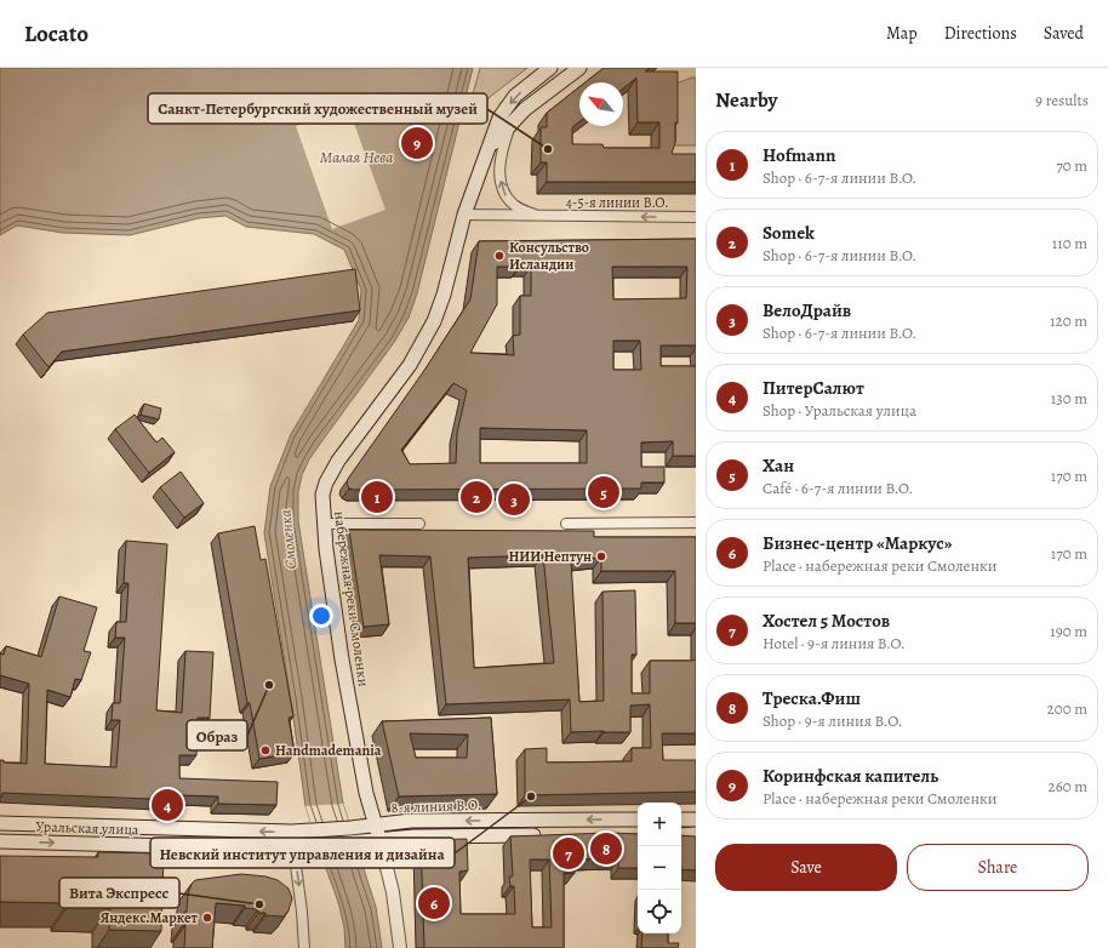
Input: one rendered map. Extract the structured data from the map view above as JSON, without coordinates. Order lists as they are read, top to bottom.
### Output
{
  "streets": {
    "main road": ["набережная реки Смоленки", "8-я линия В.О.", "Уральская улица"],
    "street": ["4-5-я линии В.О."]
  },
  "crossings": [
    ["4-5-я линии В.О.", "набережная реки Смоленки"],
    ["набережная реки Смоленки", "8-я линия В.О."],
    ["набережная реки Смоленки", "Уральская улица"],
    ["8-я линия В.О.", "Уральская улица"]
  ],
  "one_way": ["8-я линия В.О."],
  "water": ["Малая Нева", "Смоленка"],
  "places": [
    "Санкт-Петербургский художественный музей",
    "Консульство Исландии",
    "НИИ Нептун",
    "Образ",
    "Handmademania",
    "Невский институт управления и дизайна",
    "Вита Экспресс",
    "Яндекс.Маркет"
  ],
  "north": "top left",
  "page": {
    "header": "Locato",
    "nav": ["Map", "Directions", "Saved"],
    "heading": ["Nearby", "9 results"],
    "pins": [
      "9",
      "5",
      "1",
      "2",
      "3",
      "4",
      "8",
      "7",
      "6"
    ],
    "list": [
      {
        "mark": "1",
        "name": "Hofmann",
        "note": "Shop · 6-7-я линии В.О.",
        "value": "70 m"
      },
      {
        "mark": "2",
        "name": "Somek",
        "note": "Shop · 6-7-я линии В.О.",
        "value": "110 m"
      },
      {
        "mark": "3",
        "name": "ВелоДрайв",
        "note": "Shop · 6-7-я линии В.О.",
        "value": "120 m"
      },
      {
        "mark": "4",
        "name": "ПитерСалют",
        "note": "Shop · Уральская улица",
        "value": "130 m"
      },
      {
        "mark": "5",
        "name": "Хан",
        "note": "Café · 6-7-я линии В.О.",
        "value": "170 m"
      },
      {
        "mark": "6",
        "name": "Бизнес-центр «Маркус»",
        "note": "Place · набережная реки Смоленки",
        "value": "170 m"
      },
      {
        "mark": "7",
        "name": "Хостел 5 Мостов",
        "note": "Hotel · 9-я линия В.О.",
        "value": "190 m"
      },
      {
        "mark": "8",
        "name": "Треска.Фиш",
        "note": "Shop · 9-я линия В.О.",
        "value": "200 m"
      },
      {
        "mark": "9",
        "name": "Коринфская капитель",
        "note": "Place · набережная реки Смоленки",
        "value": "260 m"
      }
    ],
    "map_buttons": ["+", "−"],
    "buttons": ["Save", "Share"]
  }
}
